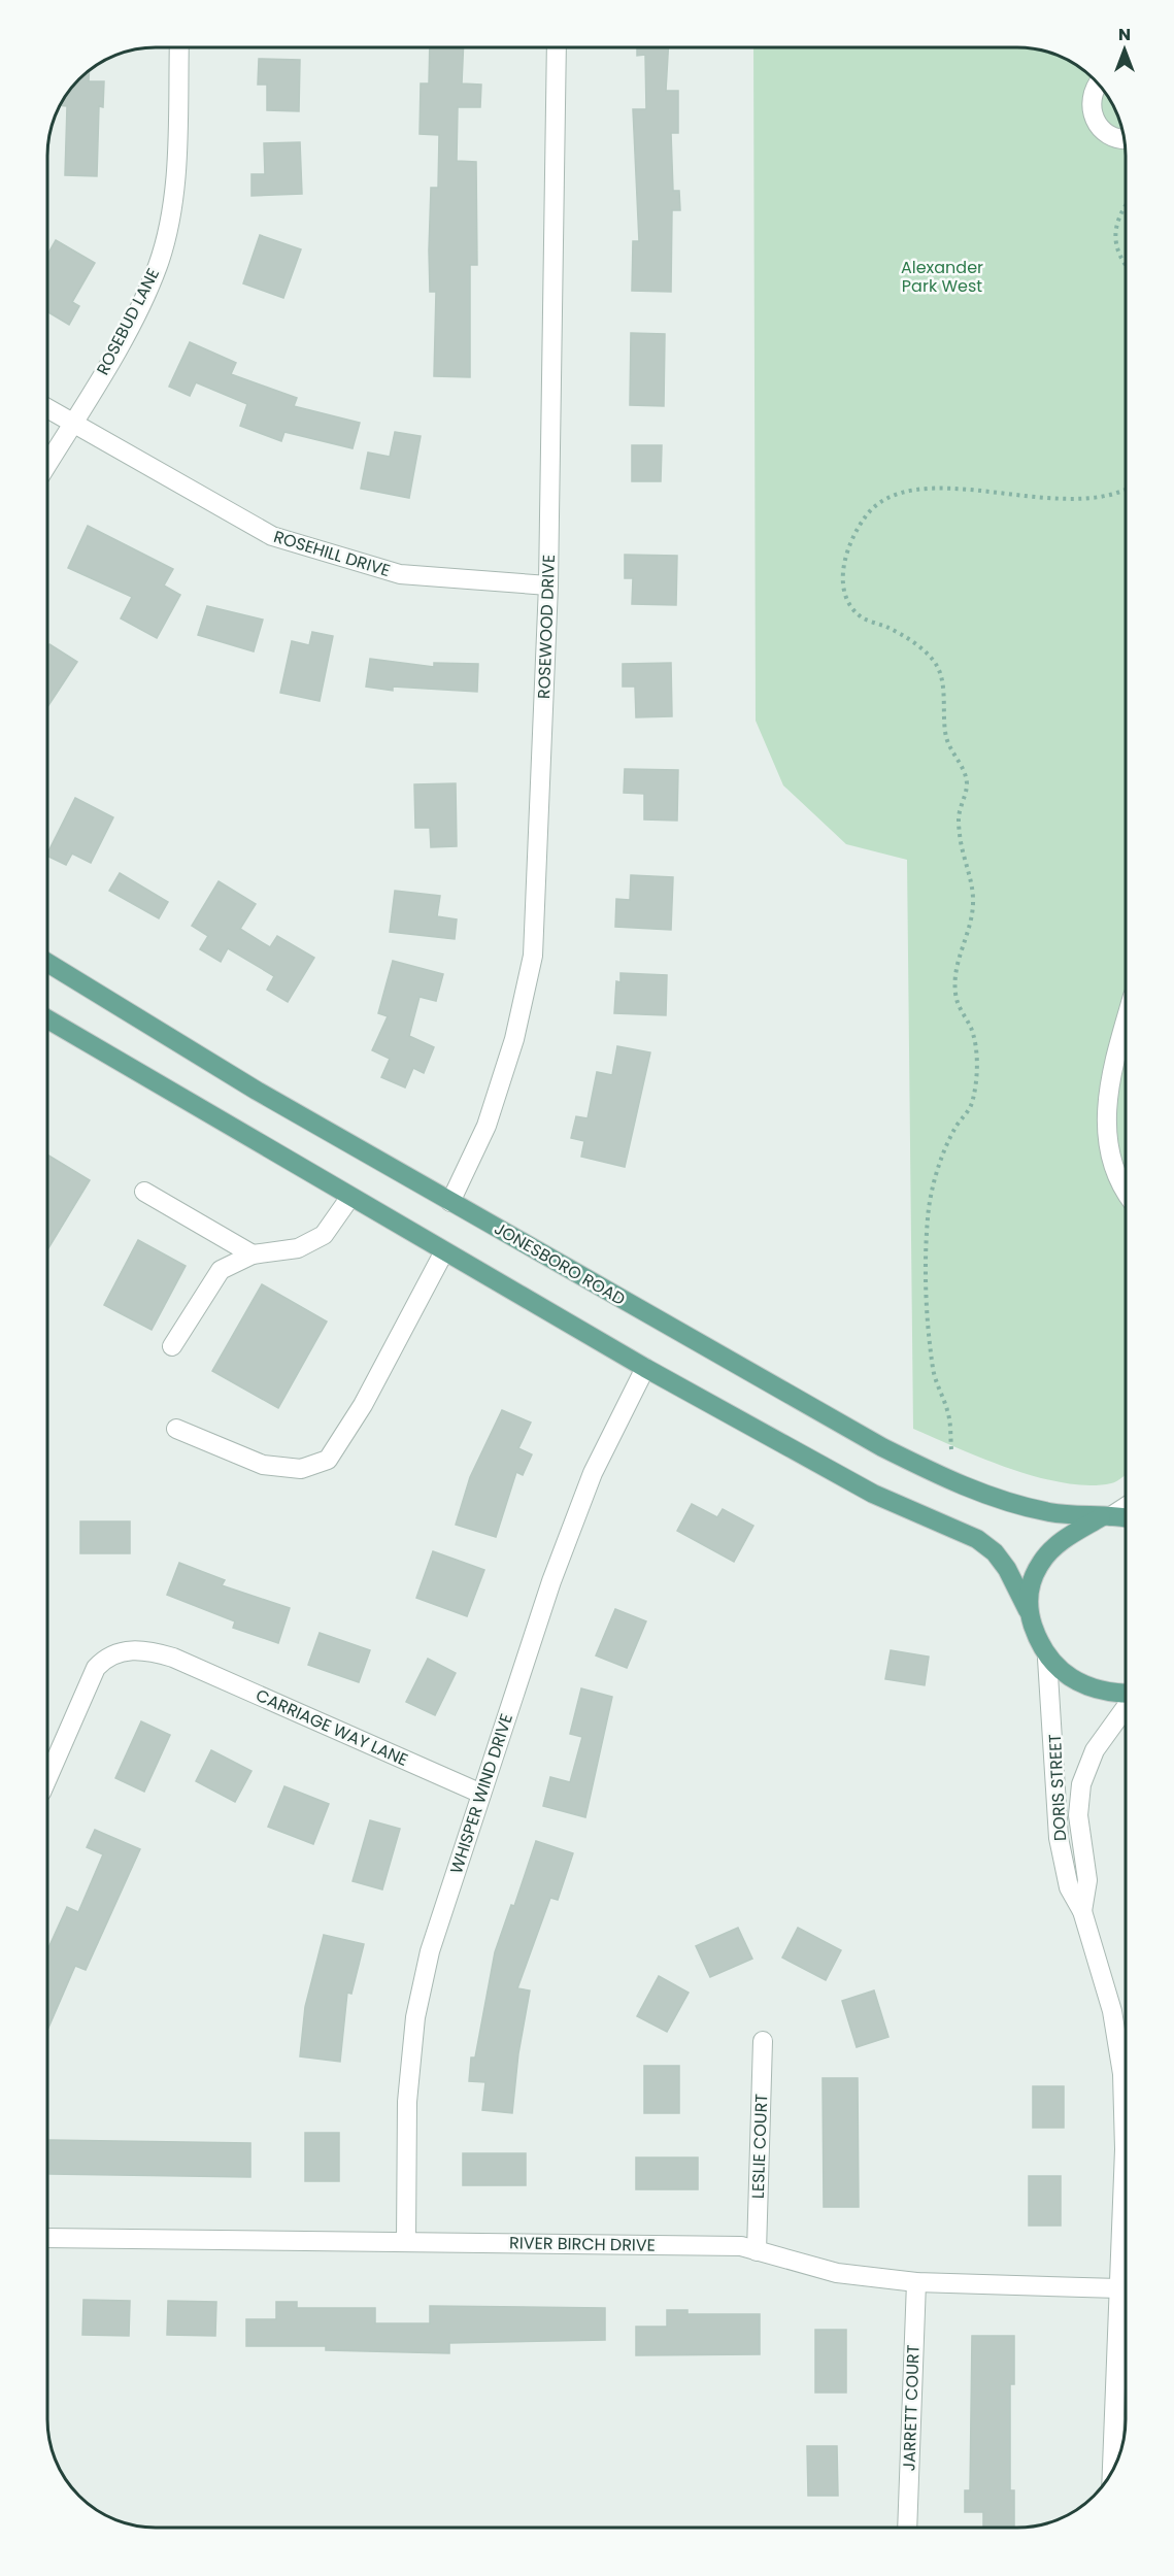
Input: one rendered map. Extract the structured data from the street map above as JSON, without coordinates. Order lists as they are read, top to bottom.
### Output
{
  "streets": {
    "main road": ["JONESBORO ROAD"],
    "street": [
      "ROSEBUD LANE",
      "ROSEHILL DRIVE",
      "ROSEWOOD DRIVE",
      "CARRIAGE WAY LANE",
      "DORIS STREET",
      "WHISPER WIND DRIVE",
      "LESLIE COURT",
      "RIVER BIRCH DRIVE",
      "JARRETT COURT"
    ]
  },
  "crossings": [
    ["ROSEBUD LANE", "ROSEHILL DRIVE"],
    ["ROSEHILL DRIVE", "ROSEWOOD DRIVE"],
    ["ROSEWOOD DRIVE", "JONESBORO ROAD"],
    ["CARRIAGE WAY LANE", "WHISPER WIND DRIVE"],
    ["DORIS STREET", "RIVER BIRCH DRIVE"],
    ["WHISPER WIND DRIVE", "RIVER BIRCH DRIVE"],
    ["LESLIE COURT", "RIVER BIRCH DRIVE"],
    ["RIVER BIRCH DRIVE", "JARRETT COURT"]
  ],
  "parks": ["Alexander Park West"],
  "north": "top"
}
